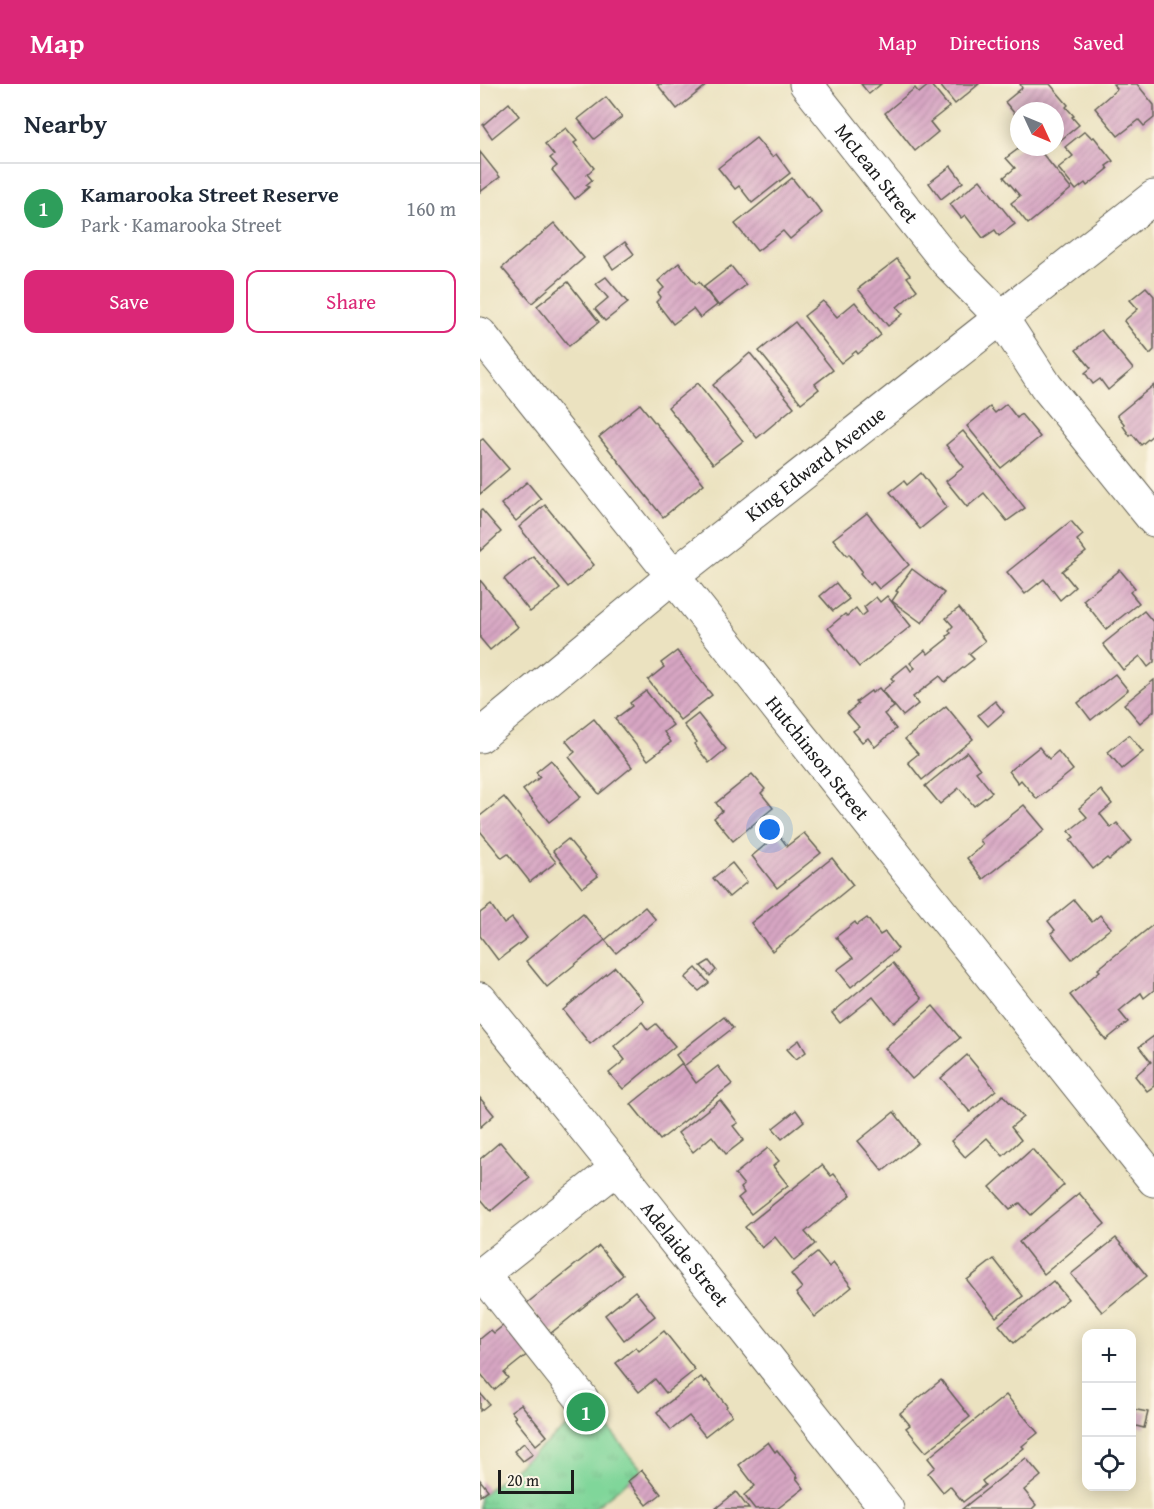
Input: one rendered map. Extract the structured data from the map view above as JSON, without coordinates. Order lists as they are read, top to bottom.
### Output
{
  "streets": {
    "street": [
      "McLean Street",
      "King Edward Avenue",
      "Hutchinson Street",
      "Adelaide Street"
    ]
  },
  "crossings": [
    ["McLean Street", "King Edward Avenue"],
    ["King Edward Avenue", "Hutchinson Street"]
  ],
  "scale_bar": "20 m",
  "north": "bottom right",
  "page": {
    "header": "Map",
    "nav": ["Map", "Directions", "Saved"],
    "heading": "Nearby",
    "list": [
      {
        "mark": "1",
        "name": "Kamarooka Street Reserve",
        "note": "Park · Kamarooka Street",
        "value": "160 m"
      }
    ],
    "buttons": ["Save", "Share"],
    "map_buttons": ["+", "−"],
    "pins": "1",
    "scale": "20 m"
  }
}
